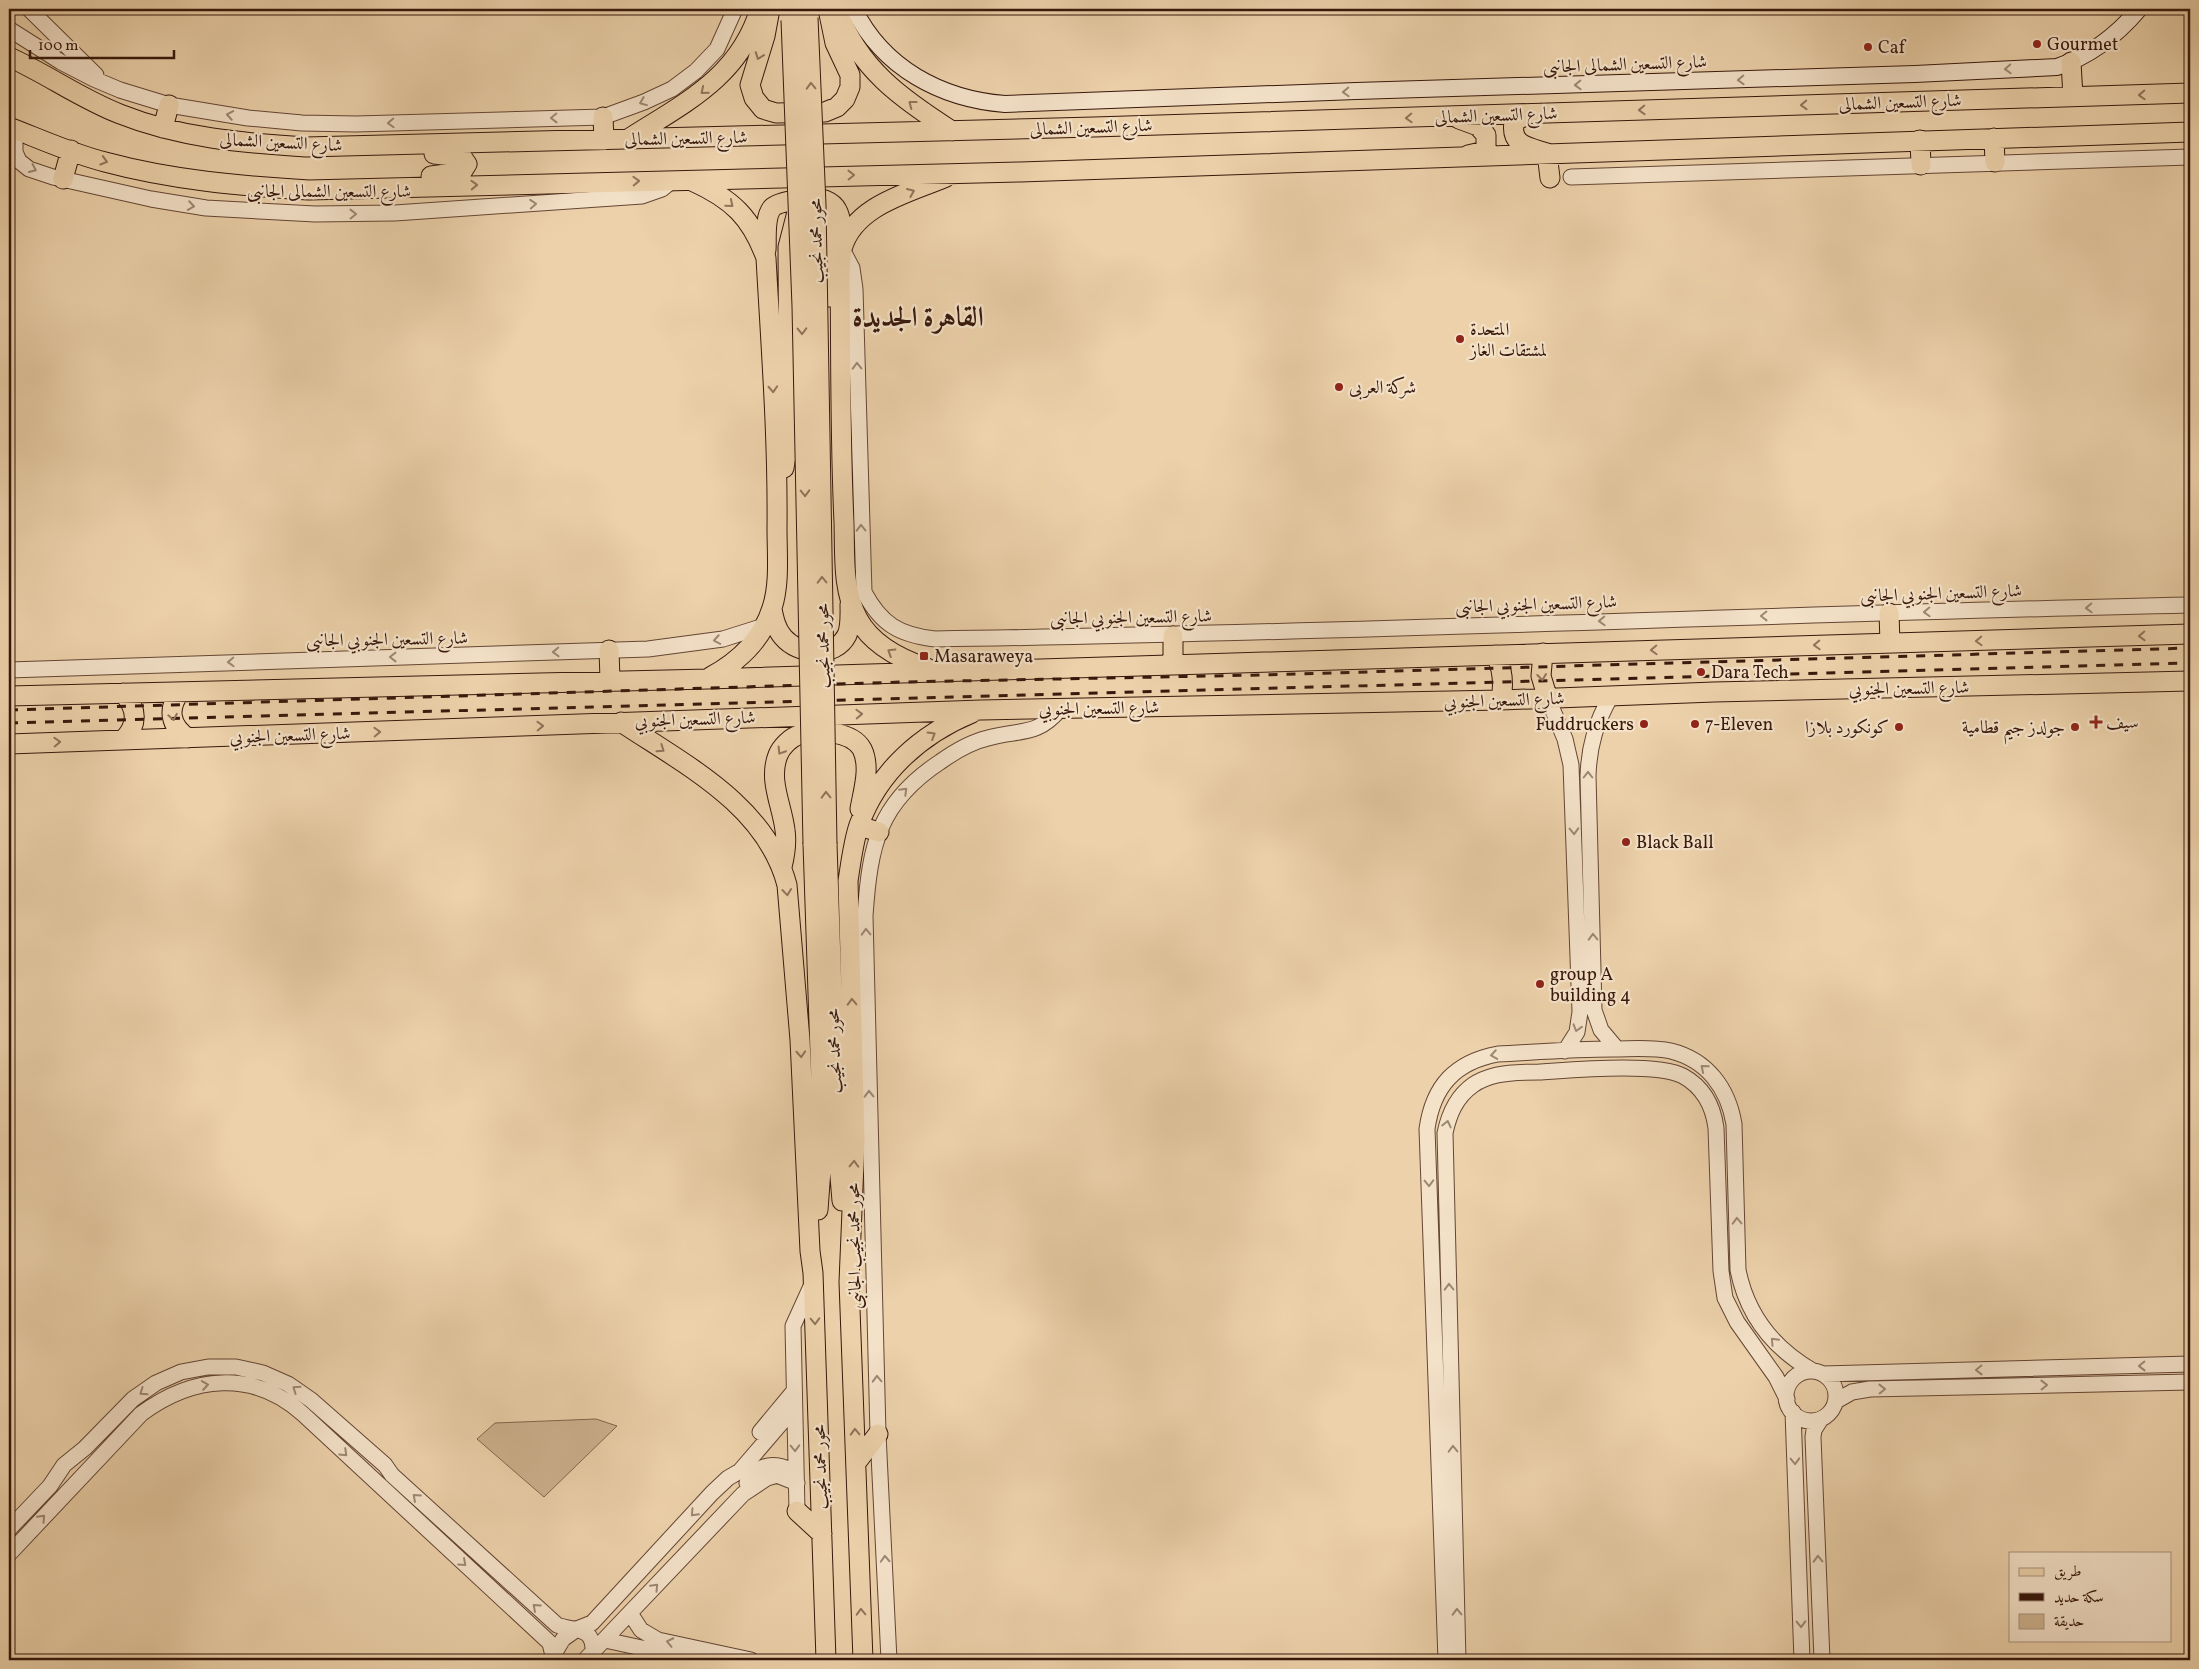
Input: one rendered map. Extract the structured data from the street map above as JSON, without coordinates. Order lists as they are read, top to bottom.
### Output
{
  "streets": {
    "main road": [
      "شارع التسعين الشمالى الجانبى",
      "شارع التسعين الشمالى",
      "محور محمد نجيب",
      "شارع التسعين الجنوبي"
    ],
    "street": ["شارع التسعين الجنوبي الجانبى", "محور محمد نجيب الجانبى"]
  },
  "crossings": [
    ["محور محمد نجيب", "شارع التسعين الجنوبي"]
  ],
  "one_way": ["شارع التسعين الجنوبي الجانبى", "محور محمد نجيب الجانبى"],
  "districts": ["القاهرة الجديدة"],
  "places": {
    "other": [
      "Gourmet",
      "Caf",
      "المتحدة لمشتقات الغاز",
      "شركة العربى",
      "Dara Tech",
      "Fuddruckers",
      "7-Eleven",
      "كونكورد بلازا",
      "جولدز جيم قطامية",
      "Black Ball",
      "group A building 4"
    ],
    "transit": ["Masaraweya"],
    "health": ["سيف"]
  },
  "legend": ["طريق", "سكة حديد", "حديقة"],
  "scale_bar": "100 m"
}
